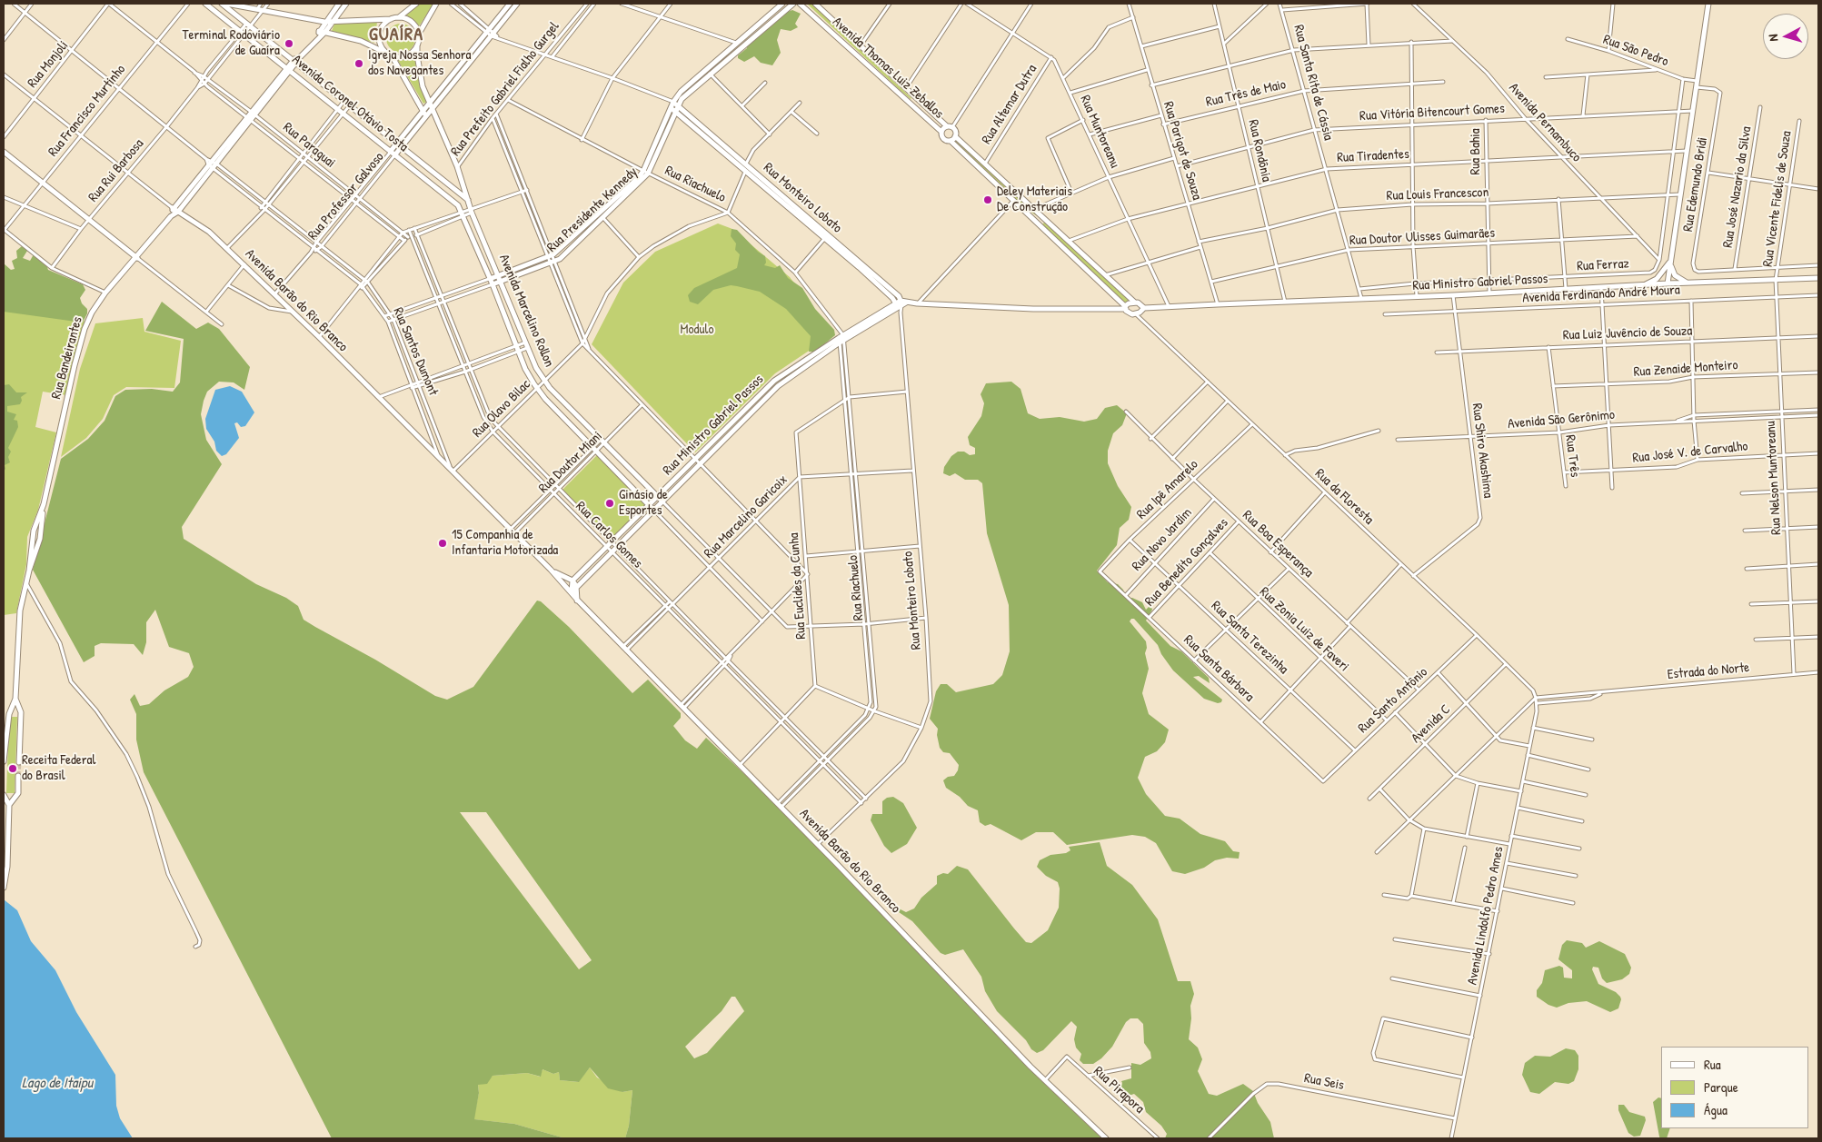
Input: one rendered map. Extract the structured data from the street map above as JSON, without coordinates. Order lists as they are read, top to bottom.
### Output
{
  "streets": {
    "street": [
      "Rua São Pedro",
      "Rua Monjoli",
      "Avenida Thomas Luiz Zeballos",
      "Rua Santa Rita de Cássia",
      "Rua Prefeito Gabriel Fialho Gurgel",
      "Rua Três de Maio",
      "Avenida Coronel Otávio Tosta",
      "Rua Altemar Dutra",
      "Rua Francisco Murtinho",
      "Rua Vitória Bitencourt Gomes",
      "Avenida Pernambuco",
      "Rua Muntoreanu",
      "Rua Paraguai",
      "Rua Parigot de Souza",
      "Rua Rondônia",
      "Rua Bahia",
      "Rua Tiradentes",
      "Rua Rui Barbosa",
      "Rua Riachuelo",
      "Rua Edemundo Bridi",
      "Rua José Nazario da Silva",
      "Rua Louis Francescon",
      "Rua Professor Galvoso",
      "Rua Monteiro Lobato",
      "Rua Vicente Fidelis de Souza",
      "Rua Presidente Kennedy",
      "Rua Doutor Ulisses Guimarães",
      "Rua Ferraz",
      "Rua Ministro Gabriel Passos",
      "Avenida Ferdinando André Moura",
      "Avenida Barão do Rio Branco",
      "Avenida Marcelino Rollon",
      "Rua Luiz Juvêncio de Souza",
      "Rua Santos Dumont",
      "Rua Bandeirantes",
      "Rua Zenaide Monteiro",
      "Rua Olavo Bilac",
      "Avenida São Gerônimo",
      "Rua Shiro Akashima",
      "Rua José V. de Carvalho",
      "Rua Três",
      "Rua Doutor Miani",
      "Rua Nelson Muntoreanu",
      "Rua Ipê Amarelo",
      "Rua da Floresta",
      "Rua Marcelino Garicoix",
      "Rua Carlos Gomes",
      "Rua Novo Jardim",
      "Rua Boa Esperança",
      "Rua Benedito Gonçalves",
      "Rua Euclides da Cunha",
      "Rua Zonia Luiz de Faveri",
      "Rua Santa Terezinha",
      "Rua Santa Bárbara",
      "Estrada do Norte",
      "Rua Santo Antônio",
      "Avenida C",
      "Avenida Lindolfo Pedro Ames",
      "Rua Seis",
      "Rua Pirapora"
    ]
  },
  "crossings": [
    ["Rua Monjoli", "Rua Paraguai"],
    ["Rua Monjoli", "Avenida Barão do Rio Branco"],
    ["Rua Monjoli", "Rua Santos Dumont"],
    ["Rua Santa Rita de Cássia", "Rua Três de Maio"],
    ["Rua Santa Rita de Cássia", "Rua Vitória Bitencourt Gomes"],
    ["Rua Santa Rita de Cássia", "Rua Tiradentes"],
    ["Rua Santa Rita de Cássia", "Rua Louis Francescon"],
    ["Rua Santa Rita de Cássia", "Rua Doutor Ulisses Guimarães"],
    ["Rua Santa Rita de Cássia", "Rua Ferraz"],
    ["Rua Santa Rita de Cássia", "Rua Ministro Gabriel Passos"],
    ["Rua Prefeito Gabriel Fialho Gurgel", "Rua Riachuelo"],
    ["Rua Prefeito Gabriel Fialho Gurgel", "Avenida Marcelino Rollon"],
    ["Rua Três de Maio", "Rua Parigot de Souza"],
    ["Rua Três de Maio", "Rua Rondônia"],
    ["Avenida Coronel Otávio Tosta", "Rua Rui Barbosa"],
    ["Avenida Coronel Otávio Tosta", "Rua Professor Galvoso"],
    ["Avenida Coronel Otávio Tosta", "Avenida Marcelino Rollon"],
    ["Avenida Coronel Otávio Tosta", "Rua Bandeirantes"],
    ["Rua Altemar Dutra", "Rua Muntoreanu"],
    ["Rua Francisco Murtinho", "Rua Paraguai"],
    ["Rua Francisco Murtinho", "Avenida Barão do Rio Branco"],
    ["Rua Francisco Murtinho", "Rua Santos Dumont"],
    ["Rua Vitória Bitencourt Gomes", "Avenida Pernambuco"],
    ["Rua Vitória Bitencourt Gomes", "Rua Parigot de Souza"],
    ["Rua Vitória Bitencourt Gomes", "Rua Rondônia"],
    ["Rua Vitória Bitencourt Gomes", "Rua Bahia"],
    ["Avenida Pernambuco", "Rua Tiradentes"],
    ["Avenida Pernambuco", "Rua Louis Francescon"],
    ["Avenida Pernambuco", "Rua Doutor Ulisses Guimarães"],
    ["Avenida Pernambuco", "Rua Ferraz"],
    ["Rua Muntoreanu", "Rua Tiradentes"],
    ["Rua Muntoreanu", "Rua Ministro Gabriel Passos"],
    ["Rua Paraguai", "Rua Rui Barbosa"],
    ["Rua Paraguai", "Rua Professor Galvoso"],
    ["Rua Paraguai", "Rua Bandeirantes"],
    ["Rua Paraguai", "Rua Carlos Gomes"],
    ["Rua Parigot de Souza", "Rua Tiradentes"],
    ["Rua Parigot de Souza", "Rua Louis Francescon"],
    ["Rua Parigot de Souza", "Rua Doutor Ulisses Guimarães"],
    ["Rua Parigot de Souza", "Rua Ministro Gabriel Passos"],
    ["Rua Rondônia", "Rua Tiradentes"],
    ["Rua Rondônia", "Rua Louis Francescon"],
    ["Rua Rondônia", "Rua Doutor Ulisses Guimarães"],
    ["Rua Rondônia", "Rua Ministro Gabriel Passos"],
    ["Rua Bahia", "Rua Tiradentes"],
    ["Rua Bahia", "Rua Louis Francescon"],
    ["Rua Bahia", "Rua Doutor Ulisses Guimarães"],
    ["Rua Bahia", "Rua Ferraz"],
    ["Rua Bahia", "Rua Ministro Gabriel Passos"],
    ["Rua Rui Barbosa", "Avenida Barão do Rio Branco"],
    ["Rua Rui Barbosa", "Rua Santos Dumont"],
    ["Rua Riachuelo", "Rua Presidente Kennedy"],
    ["Rua Riachuelo", "Rua Ministro Gabriel Passos"],
    ["Rua Riachuelo", "Avenida Marcelino Rollon"],
    ["Rua Riachuelo", "Rua Olavo Bilac"],
    ["Rua Riachuelo", "Rua Marcelino Garicoix"],
    ["Rua Riachuelo", "Rua Euclides da Cunha"],
    ["Rua Edemundo Bridi", "Rua José Nazario da Silva"],
    ["Rua Professor Galvoso", "Avenida Barão do Rio Branco"],
    ["Rua Professor Galvoso", "Avenida Marcelino Rollon"],
    ["Rua Professor Galvoso", "Rua Santos Dumont"],
    ["Rua Monteiro Lobato", "Rua Presidente Kennedy"],
    ["Rua Monteiro Lobato", "Rua Ministro Gabriel Passos"],
    ["Rua Monteiro Lobato", "Avenida Barão do Rio Branco"],
    ["Rua Monteiro Lobato", "Avenida Marcelino Rollon"],
    ["Rua Monteiro Lobato", "Rua Marcelino Garicoix"],
    ["Rua Monteiro Lobato", "Rua Carlos Gomes"],
    ["Rua Vicente Fidelis de Souza", "Rua Ministro Gabriel Passos"],
    ["Rua Vicente Fidelis de Souza", "Rua Nelson Muntoreanu"],
    ["Rua Presidente Kennedy", "Avenida Marcelino Rollon"],
    ["Rua Presidente Kennedy", "Rua Santos Dumont"],
    ["Rua Presidente Kennedy", "Rua Carlos Gomes"],
    ["Rua Ministro Gabriel Passos", "Avenida Barão do Rio Branco"],
    ["Rua Ministro Gabriel Passos", "Avenida Marcelino Rollon"],
    ["Rua Ministro Gabriel Passos", "Rua Shiro Akashima"],
    ["Rua Ministro Gabriel Passos", "Rua Nelson Muntoreanu"],
    ["Rua Ministro Gabriel Passos", "Rua Carlos Gomes"],
    ["Avenida Ferdinando André Moura", "Rua Shiro Akashima"],
    ["Avenida Ferdinando André Moura", "Rua Nelson Muntoreanu"],
    ["Avenida Barão do Rio Branco", "Rua Santos Dumont"],
    ["Avenida Barão do Rio Branco", "Rua Bandeirantes"],
    ["Avenida Barão do Rio Branco", "Rua Olavo Bilac"],
    ["Avenida Barão do Rio Branco", "Rua Doutor Miani"],
    ["Avenida Barão do Rio Branco", "Rua Marcelino Garicoix"],
    ["Avenida Barão do Rio Branco", "Rua Pirapora"],
    ["Avenida Marcelino Rollon", "Rua Olavo Bilac"],
    ["Avenida Marcelino Rollon", "Rua Doutor Miani"],
    ["Avenida Marcelino Rollon", "Rua Marcelino Garicoix"],
    ["Avenida Marcelino Rollon", "Rua Euclides da Cunha"],
    ["Rua Luiz Juvêncio de Souza", "Rua Shiro Akashima"],
    ["Rua Luiz Juvêncio de Souza", "Rua Três"],
    ["Rua Luiz Juvêncio de Souza", "Rua Nelson Muntoreanu"],
    ["Rua Santos Dumont", "Rua Bandeirantes"],
    ["Rua Santos Dumont", "Rua Olavo Bilac"],
    ["Rua Zenaide Monteiro", "Rua Três"],
    ["Rua Zenaide Monteiro", "Rua Nelson Muntoreanu"],
    ["Rua Olavo Bilac", "Rua Carlos Gomes"],
    ["Avenida São Gerônimo", "Rua Shiro Akashima"],
    ["Avenida São Gerônimo", "Rua Três"],
    ["Avenida São Gerônimo", "Rua Nelson Muntoreanu"],
    ["Rua Shiro Akashima", "Rua da Floresta"],
    ["Rua José V. de Carvalho", "Rua Três"],
    ["Rua José V. de Carvalho", "Rua Nelson Muntoreanu"],
    ["Rua Doutor Miani", "Rua Carlos Gomes"],
    ["Rua Nelson Muntoreanu", "Estrada do Norte"],
    ["Rua Ipê Amarelo", "Rua da Floresta"],
    ["Rua Ipê Amarelo", "Rua Boa Esperança"],
    ["Rua Ipê Amarelo", "Rua Santa Terezinha"],
    ["Rua Ipê Amarelo", "Rua Santa Bárbara"],
    ["Rua da Floresta", "Estrada do Norte"],
    ["Rua da Floresta", "Rua Santo Antônio"],
    ["Rua da Floresta", "Avenida C"],
    ["Rua da Floresta", "Avenida Lindolfo Pedro Ames"],
    ["Rua Marcelino Garicoix", "Rua Carlos Gomes"],
    ["Rua Marcelino Garicoix", "Rua Euclides da Cunha"],
    ["Rua Novo Jardim", "Rua Boa Esperança"],
    ["Rua Novo Jardim", "Rua Santa Terezinha"],
    ["Rua Novo Jardim", "Rua Santa Bárbara"],
    ["Rua Boa Esperança", "Rua Benedito Gonçalves"],
    ["Rua Boa Esperança", "Rua Santo Antônio"],
    ["Rua Benedito Gonçalves", "Rua Zonia Luiz de Faveri"],
    ["Rua Benedito Gonçalves", "Rua Santa Terezinha"],
    ["Rua Benedito Gonçalves", "Rua Santa Bárbara"],
    ["Rua Zonia Luiz de Faveri", "Rua Santo Antônio"],
    ["Rua Santa Terezinha", "Rua Santo Antônio"],
    ["Rua Santa Bárbara", "Rua Santo Antônio"],
    ["Estrada do Norte", "Avenida Lindolfo Pedro Ames"],
    ["Avenida Lindolfo Pedro Ames", "Rua Seis"]
  ],
  "districts": ["GUAÍRA"],
  "water": ["Lago de Itaipu"],
  "parks": ["Modulo"],
  "places": [
    "Terminal Rodoviário de Guaíra",
    "Igreja Nossa Senhora dos Navegantes",
    "Deley Materiais De Construção",
    "Ginásio de Esportes",
    "15 Companhia de Infantaria Motorizada",
    "Receita Federal do Brasil"
  ],
  "legend": ["Rua", "Parque", "Água"],
  "north": "left"
}
